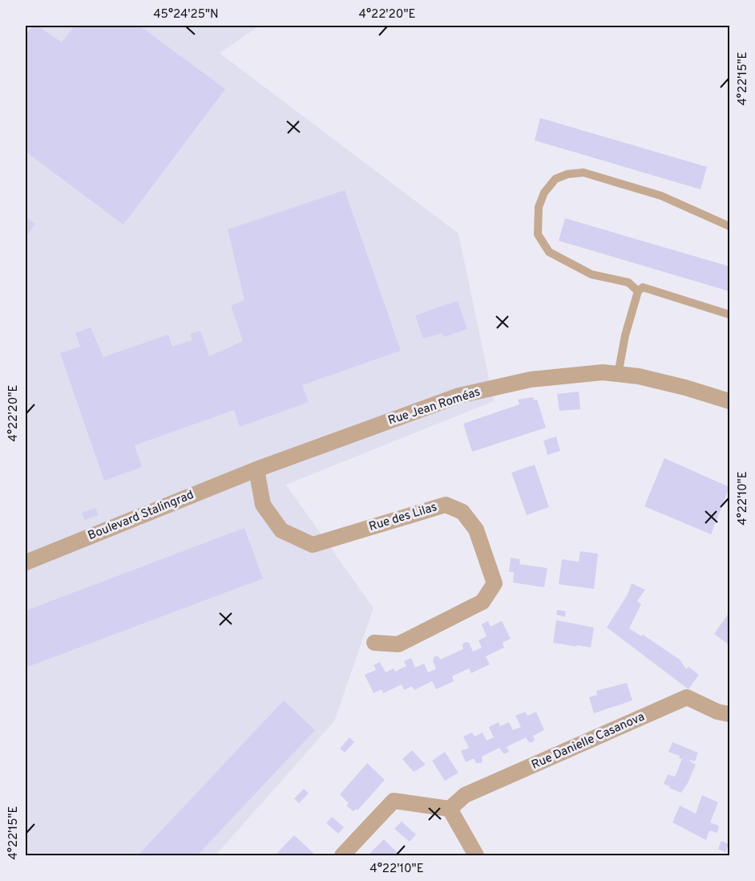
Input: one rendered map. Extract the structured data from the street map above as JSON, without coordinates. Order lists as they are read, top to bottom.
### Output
{
  "streets": {
    "street": [
      "Rue Jean Roméas",
      "Boulevard Stalingrad",
      "Rue des Lilas",
      "Rue Danielle Casanova"
    ]
  },
  "crossings": [
    ["Rue Jean Roméas", "Boulevard Stalingrad"],
    ["Rue Jean Roméas", "Rue des Lilas"],
    ["Boulevard Stalingrad", "Rue des Lilas"]
  ],
  "coordinates": [
    "45°24'25\"N",
    "4°22'20\"E",
    "4°22'15\"E",
    "4°22'10\"E"
  ]
}
